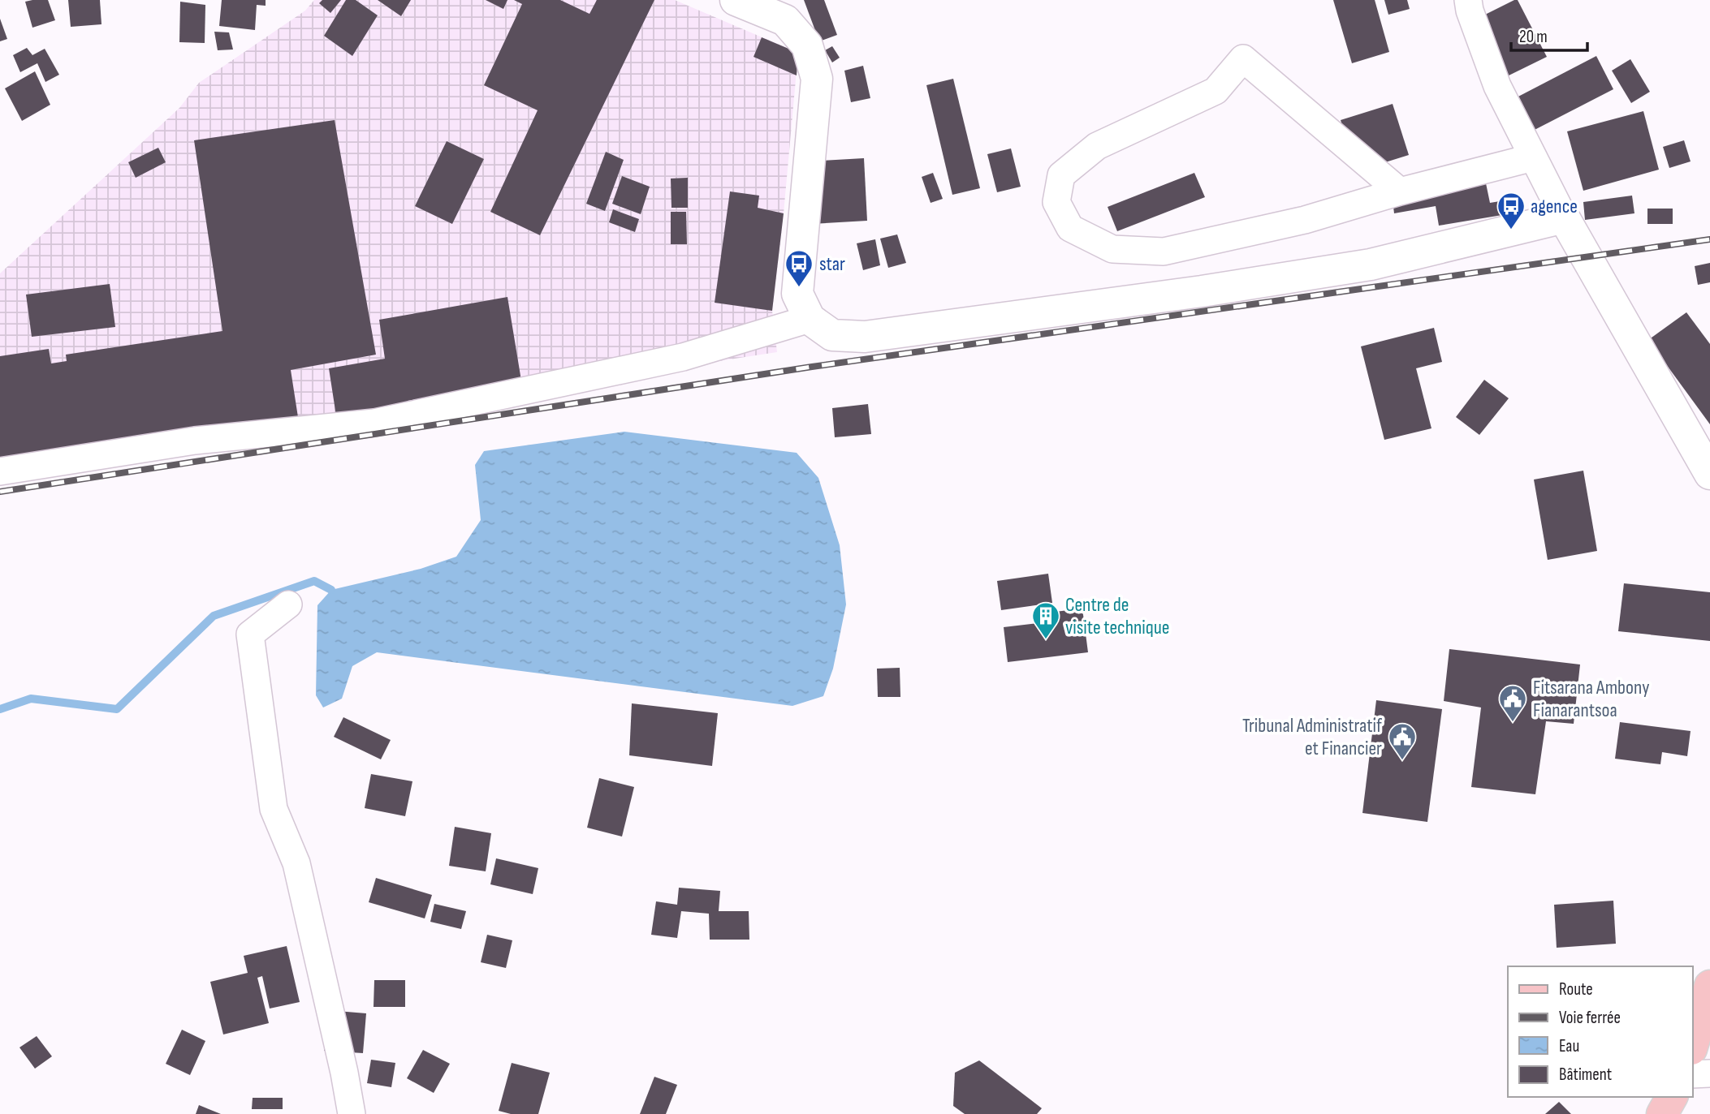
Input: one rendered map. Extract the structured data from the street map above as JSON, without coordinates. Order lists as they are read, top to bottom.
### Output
{
  "places": {
    "bus stop": ["agence", "star"],
    "building": ["Centre de visite technique"],
    "public building": ["Fitsarana Ambony Fianarantsoa", "Tribunal Administratif et Financier"]
  },
  "legend": [
    "Route",
    "Voie ferrée",
    "Eau",
    "Bâtiment"
  ],
  "scale_bar": "20 m"
}
